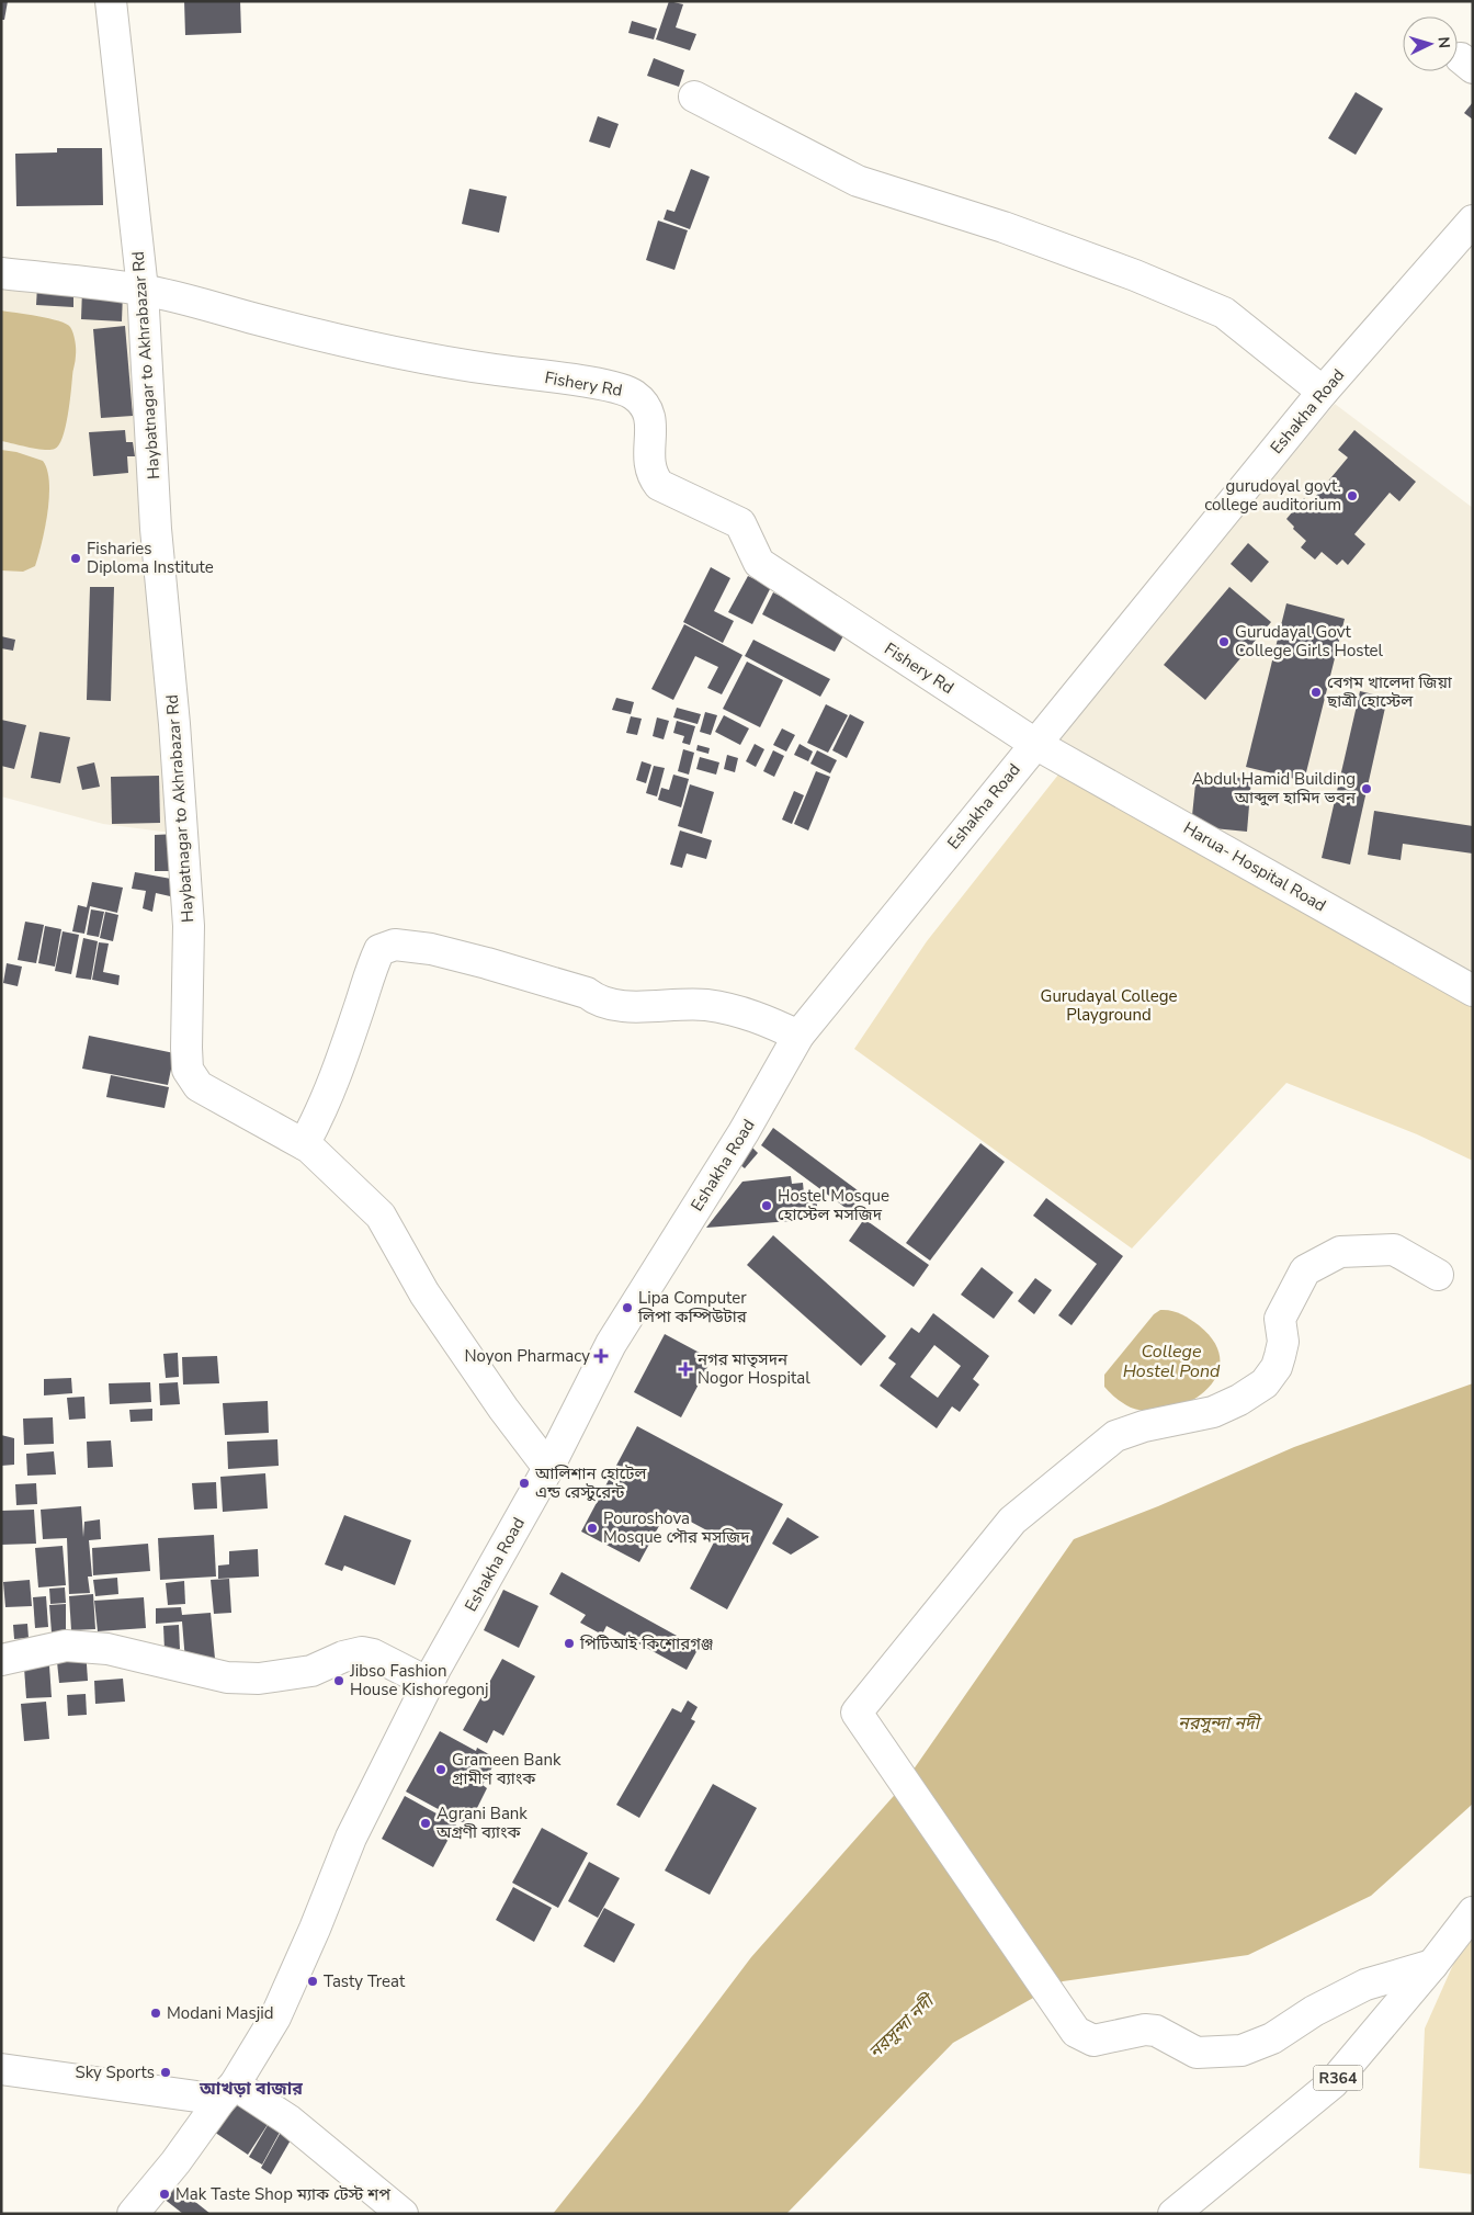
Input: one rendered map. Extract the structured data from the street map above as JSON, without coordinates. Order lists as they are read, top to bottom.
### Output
{
  "streets": {
    "street": [
      "Haybatnagar to Akhrabazar Rd",
      "Fishery Rd",
      "Eshakha Road",
      "Harua- Hospital Road",
      "R364"
    ]
  },
  "crossings": [
    ["Haybatnagar to Akhrabazar Rd", "Fishery Rd"],
    ["Haybatnagar to Akhrabazar Rd", "Eshakha Road"],
    ["Fishery Rd", "Eshakha Road"],
    ["Fishery Rd", "Harua- Hospital Road"],
    ["Eshakha Road", "Harua- Hospital Road"]
  ],
  "districts": ["আখড়া বাজার"],
  "water": ["College Hostel Pond", "নরসুন্দা নদী"],
  "parks": ["Gurudayal College Playground"],
  "places": {
    "other": [
      "gurudoyal govt. college auditorium",
      "Fisharies Diploma Institute",
      "Gurudayal Govt College Girls Hostel",
      "বেগম খালেদা জিয়া ছাত্রী হোস্টেল",
      "Abdul Hamid Building আব্দুল হামিদ ভবন",
      "Hostel Mosque হোস্টেল মসজিদ",
      "Lipa Computer লিপা কম্পিউটার",
      "আলিশান হোটেল এন্ড রেস্টুরেন্ট",
      "Pouroshova Mosque পৌর মসজিদ",
      "পিটিআই কিশোরগঞ্জ",
      "Jibso Fashion House Kishoregonj",
      "Grameen Bank গ্রামীণ ব্যাংক",
      "Agrani Bank অগ্রণী ব্যাংক",
      "Tasty Treat",
      "Modani Masjid",
      "Sky Sports",
      "Mak Taste Shop ম্যাক টেস্ট শপ"
    ],
    "health": ["Noyon Pharmacy", "নগর মাতৃসদন Nogor Hospital"]
  },
  "north": "right"
}
